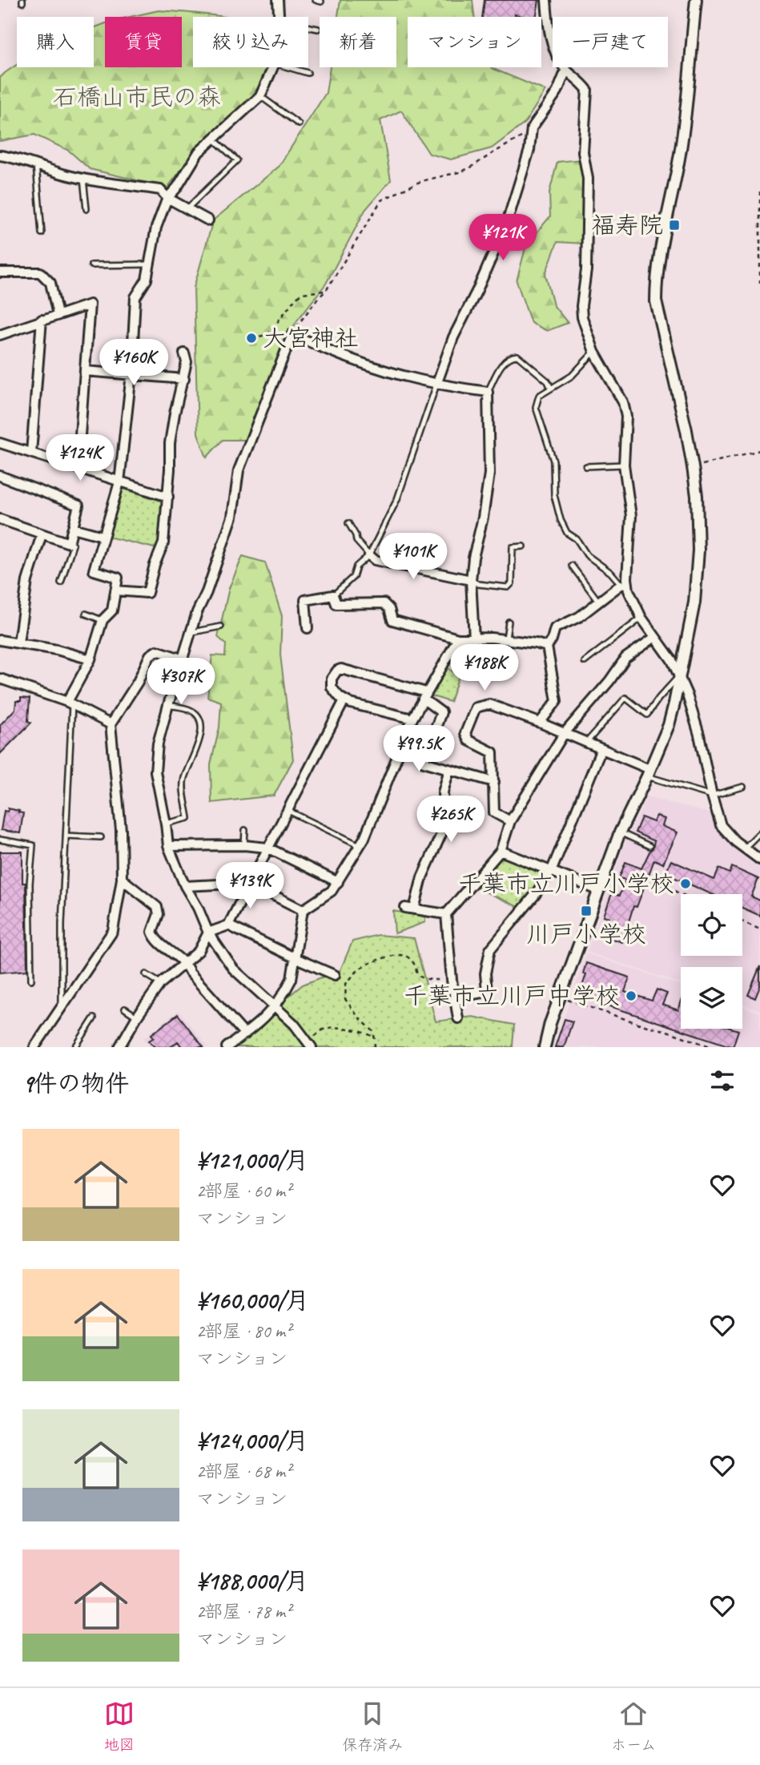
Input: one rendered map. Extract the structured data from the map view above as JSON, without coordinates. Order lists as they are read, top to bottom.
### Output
{
  "parks": ["石橋山市民の森"],
  "places": {
    "transit": ["福寿院", "川戸小学校"],
    "other": ["大宮神社", "千葉市立川戸小学校", "千葉市立川戸中学校"]
  },
  "page": {
    "chip": [
      "購入",
      "賃貸",
      "絞り込み",
      "新着",
      "マンション",
      "一戸建て"
    ],
    "price": [
      "¥121K",
      "¥160K",
      "¥124K",
      "¥101K",
      "¥188K",
      "¥307K",
      "¥99.5K",
      "¥265K",
      "¥139K"
    ],
    "heading": "9件の物件",
    "list": [
      {
        "name": "¥121,000/月",
        "note": "2部屋 · 60 m² · マンション"
      },
      {
        "name": "¥160,000/月",
        "note": "2部屋 · 80 m² · マンション"
      },
      {
        "name": "¥124,000/月",
        "note": "2部屋 · 68 m² · マンション"
      },
      {
        "name": "¥188,000/月",
        "note": "2部屋 · 78 m² · マンション"
      }
    ],
    "tabs": ["地図", "保存済み", "ホーム"]
  }
}
